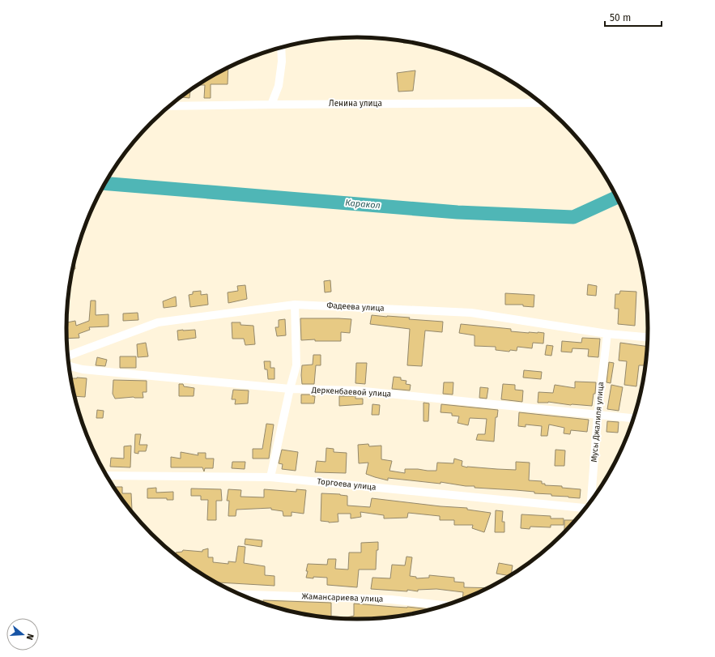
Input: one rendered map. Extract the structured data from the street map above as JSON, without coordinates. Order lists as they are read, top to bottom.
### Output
{
  "streets": {
    "street": [
      "Ленина улица",
      "Фадеева улица",
      "Деркенбаевой улица",
      "Мусы Джалиля улица",
      "Торгоева улица",
      "Жамансариева улица"
    ]
  },
  "crossings": [
    ["Фадеева улица", "Мусы Джалиля улица"],
    ["Деркенбаевой улица", "Мусы Джалиля улица"]
  ],
  "water": ["Каракол"],
  "scale_bar": "50 m",
  "north": "right"
}
